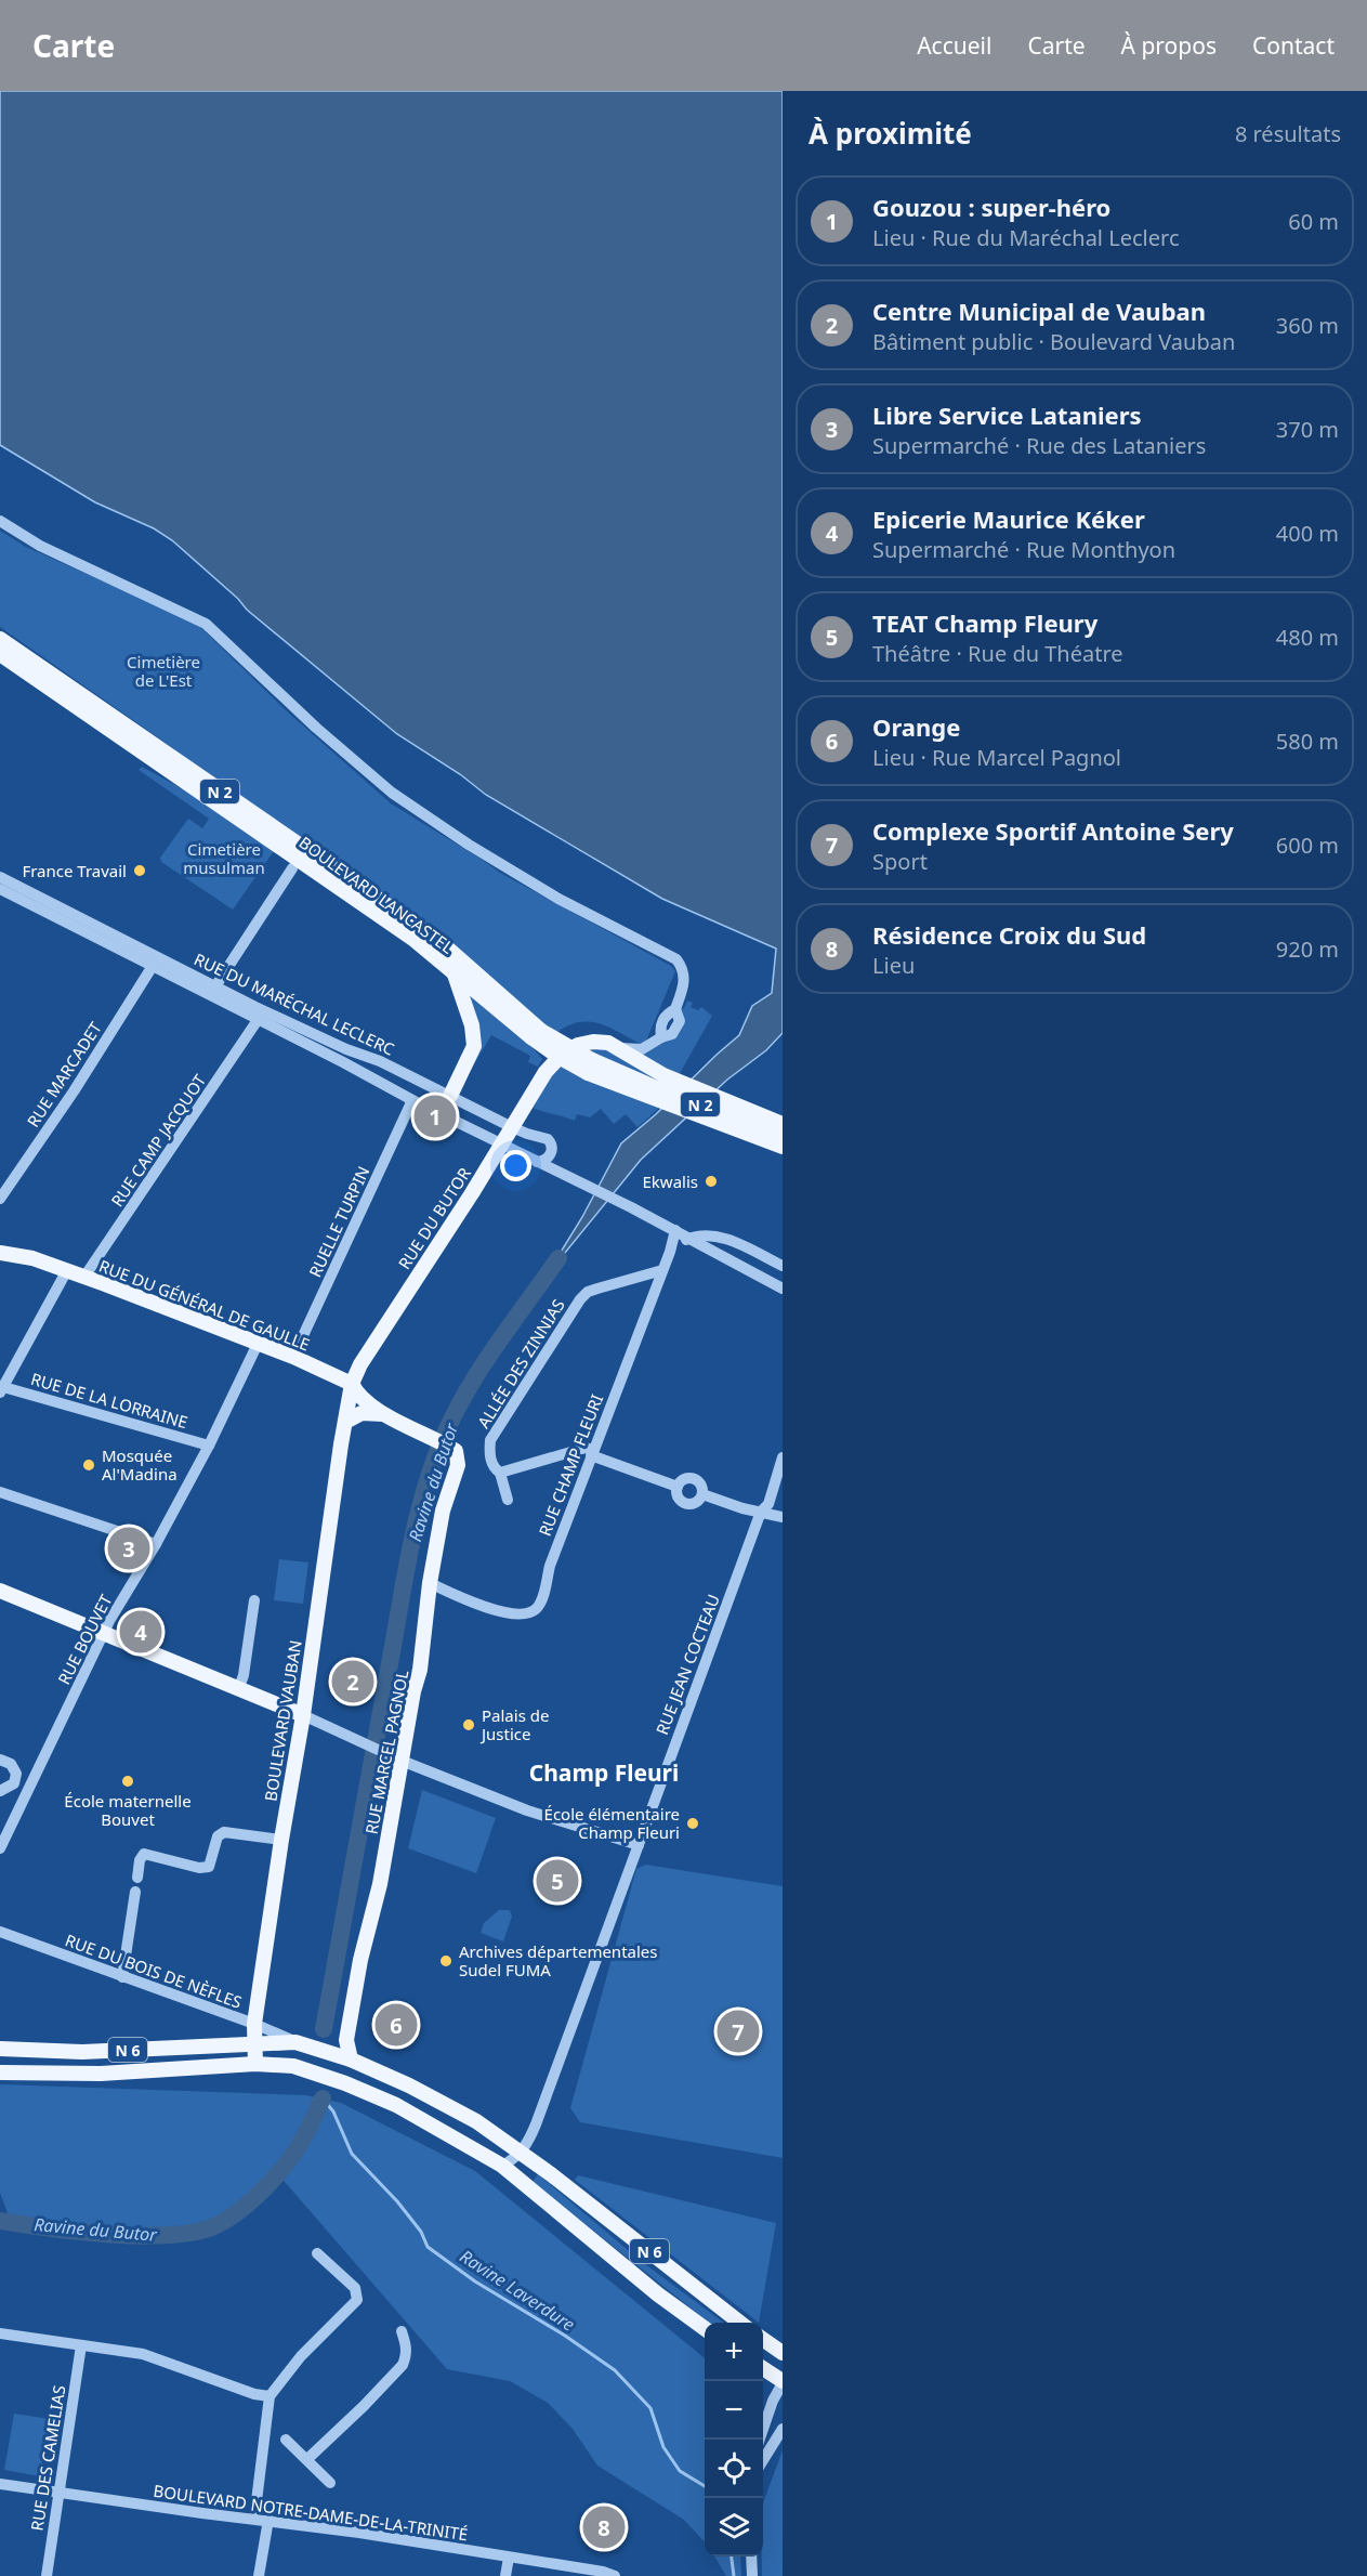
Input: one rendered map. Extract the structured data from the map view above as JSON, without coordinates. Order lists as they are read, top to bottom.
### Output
{
  "streets": {
    "main road": [
      "N 2",
      "BOULEVARD LANCASTEL",
      "RUE DU BUTOR",
      "RUE DU GÉNÉRAL DE GAULLE",
      "BOULEVARD VAUBAN",
      "RUE MARCEL PAGNOL",
      "N 6"
    ],
    "street": [
      "RUE DU MARÉCHAL LECLERC",
      "RUE MARCADET",
      "RUE CAMP JACQUOT",
      "RUELLE TURPIN",
      "ALLÉE DES ZINNIAS",
      "RUE DE LA LORRAINE",
      "RUE CHAMP FLEURI",
      "RUE BOUVET",
      "RUE JEAN COCTEAU",
      "RUE DU BOIS DE NÈFLES",
      "RUE DES CAMELIAS",
      "BOULEVARD NOTRE-DAME-DE-LA-TRINITÉ"
    ]
  },
  "crossings": [
    ["RUE DU MARÉCHAL LECLERC", "RUE MARCADET"],
    ["RUE DU MARÉCHAL LECLERC", "RUE CAMP JACQUOT"],
    ["RUE DU MARÉCHAL LECLERC", "RUE DU BUTOR"],
    ["RUE DU MARÉCHAL LECLERC", "RUELLE TURPIN"],
    ["RUE DU MARÉCHAL LECLERC", "RUE CHAMP FLEURI"],
    ["RUE CAMP JACQUOT", "RUE DU GÉNÉRAL DE GAULLE"],
    ["RUE DU BUTOR", "RUE DU GÉNÉRAL DE GAULLE"],
    ["RUE DU BUTOR", "BOULEVARD VAUBAN"],
    ["RUELLE TURPIN", "RUE DU GÉNÉRAL DE GAULLE"],
    ["RUE DU GÉNÉRAL DE GAULLE", "RUE BOUVET"],
    ["RUE DU GÉNÉRAL DE GAULLE", "BOULEVARD VAUBAN"],
    ["RUE DU GÉNÉRAL DE GAULLE", "RUE MARCEL PAGNOL"],
    ["ALLÉE DES ZINNIAS", "RUE CHAMP FLEURI"],
    ["RUE DE LA LORRAINE", "RUE BOUVET"],
    ["RUE CHAMP FLEURI", "RUE MARCEL PAGNOL"],
    ["RUE JEAN COCTEAU", "N 6"],
    ["BOULEVARD VAUBAN", "RUE DU BOIS DE NÈFLES"],
    ["BOULEVARD VAUBAN", "N 6"],
    ["RUE MARCEL PAGNOL", "N 6"],
    ["RUE DU BOIS DE NÈFLES", "N 6"],
    ["RUE DES CAMELIAS", "BOULEVARD NOTRE-DAME-DE-LA-TRINITÉ"]
  ],
  "districts": ["Champ Fleuri"],
  "water": ["Ravine du Butor", "Ravine Laverdure"],
  "parks": ["Cimetière de L'Est", "Cimetière musulman"],
  "places": [
    "France Travail",
    "Ekwalis",
    "Mosquée Al'Madina",
    "Palais de Justice",
    "École maternelle Bouvet",
    "École élémentaire Champ Fleuri",
    "Archives départementales Sudel FUMA"
  ],
  "page": {
    "header": "Carte",
    "nav": [
      "Accueil",
      "Carte",
      "À propos",
      "Contact"
    ],
    "heading": ["À proximité", "8 résultats"],
    "list": [
      {
        "mark": "1",
        "name": "Gouzou : super-héro",
        "note": "Lieu · Rue du Maréchal Leclerc",
        "value": "60 m"
      },
      {
        "mark": "2",
        "name": "Centre Municipal de Vauban",
        "note": "Bâtiment public · Boulevard Vauban",
        "value": "360 m"
      },
      {
        "mark": "3",
        "name": "Libre Service Lataniers",
        "note": "Supermarché · Rue des Lataniers",
        "value": "370 m"
      },
      {
        "mark": "4",
        "name": "Epicerie Maurice Kéker",
        "note": "Supermarché · Rue Monthyon",
        "value": "400 m"
      },
      {
        "mark": "5",
        "name": "TEAT Champ Fleury",
        "note": "Théâtre · Rue du Théatre",
        "value": "480 m"
      },
      {
        "mark": "6",
        "name": "Orange",
        "note": "Lieu · Rue Marcel Pagnol",
        "value": "580 m"
      },
      {
        "mark": "7",
        "name": "Complexe Sportif Antoine Sery",
        "note": "Sport",
        "value": "600 m"
      },
      {
        "mark": "8",
        "name": "Résidence Croix du Sud",
        "note": "Lieu",
        "value": "920 m"
      }
    ],
    "pins": [
      "1",
      "3",
      "4",
      "2",
      "5",
      "6",
      "7",
      "8"
    ],
    "map_buttons": ["+", "−"]
  }
}
